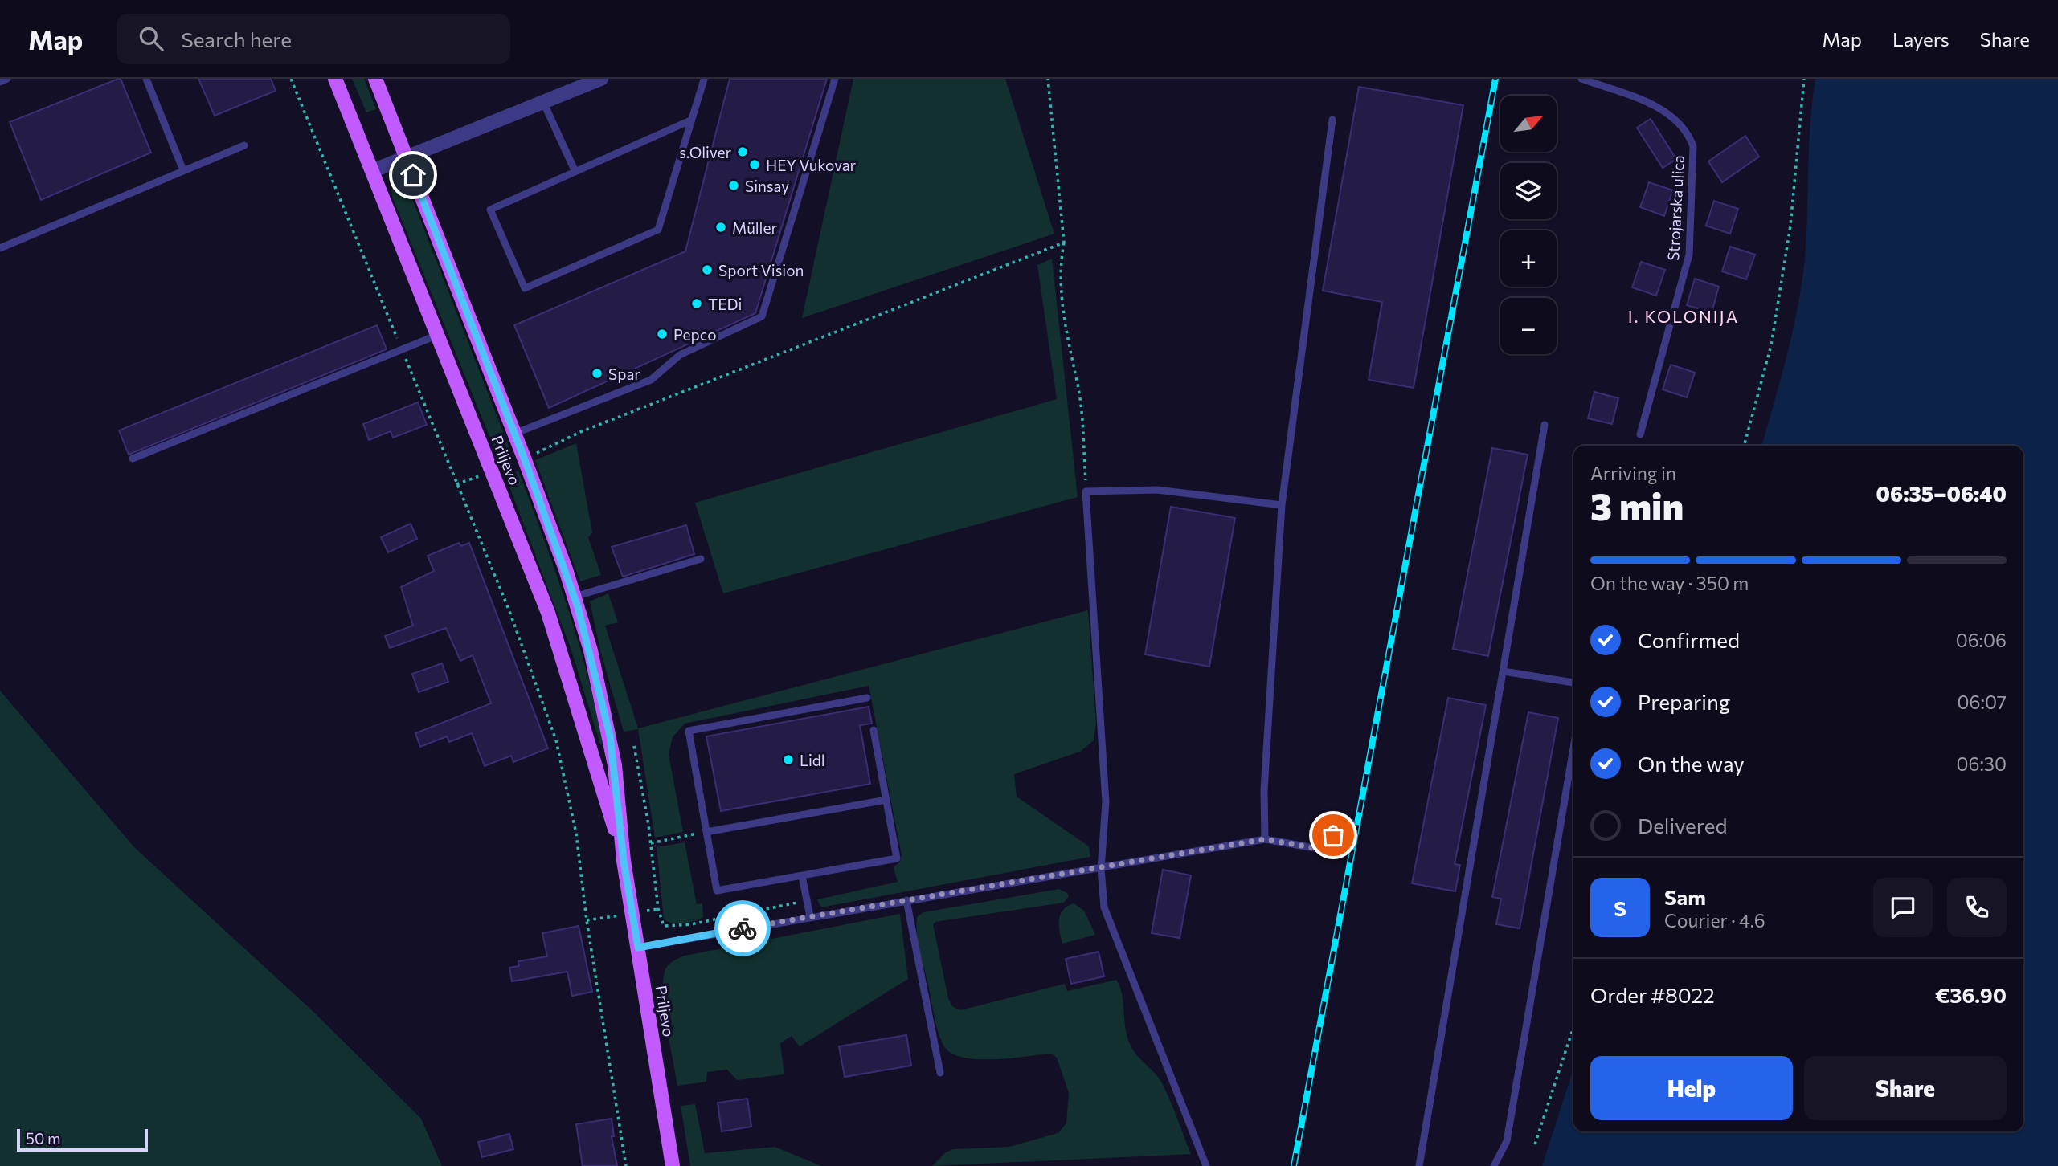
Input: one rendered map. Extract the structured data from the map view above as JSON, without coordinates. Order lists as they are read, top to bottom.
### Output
{
  "streets": {
    "main road": ["Priljevo"],
    "lane": ["Strojarska ulica"]
  },
  "districts": ["I. KOLONIJA"],
  "places": [
    "s.Oliver",
    "HEY Vukovar",
    "Sinsay",
    "Müller",
    "Sport Vision",
    "TEDi",
    "Pepco",
    "Spar",
    "Lidl"
  ],
  "scale_bar": "50 m",
  "north": "top right",
  "page": {
    "header": "Map",
    "search": "Search here",
    "nav": ["Map", "Layers", "Share"],
    "map_buttons": ["+", "−"],
    "heading": ["3 min", "Arriving in", "06:35–06:40"],
    "panel": [
      "Sam",
      "Courier · 4.6",
      "Order #8022",
      "€36.90"
    ],
    "bar": "On the way · 350 m",
    "list": [
      ["Confirmed", "06:06"],
      ["Preparing", "06:07"],
      ["On the way", "06:30"],
      "Delivered"
    ],
    "round": "S",
    "buttons": ["Help", "Share"],
    "scale": "50 m"
  }
}
